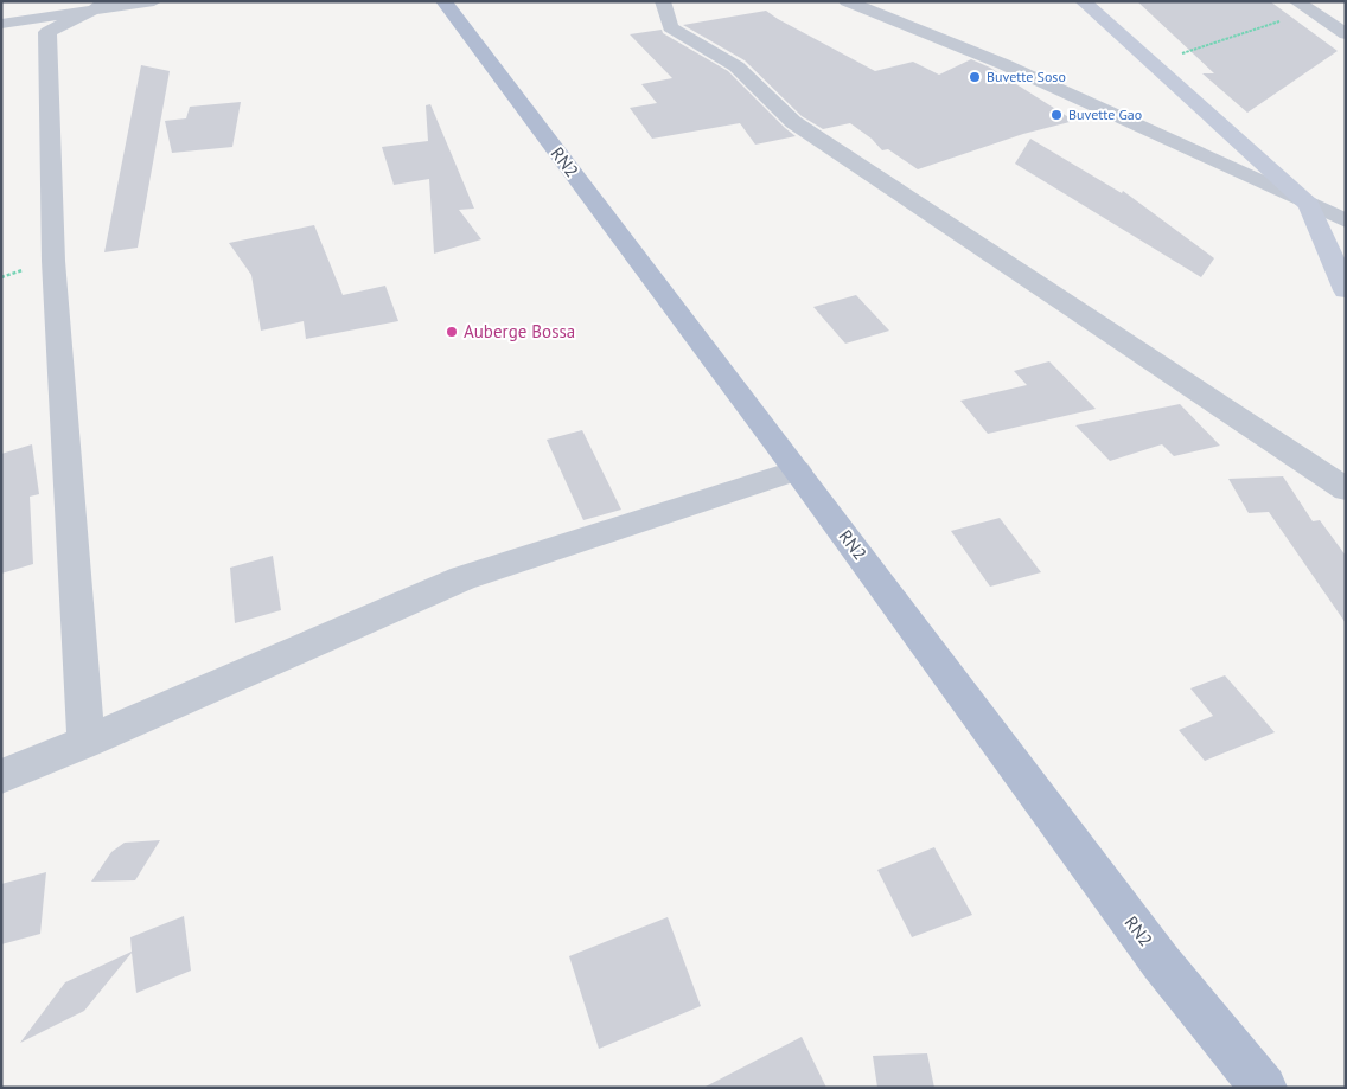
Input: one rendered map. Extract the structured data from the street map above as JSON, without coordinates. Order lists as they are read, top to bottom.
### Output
{
  "streets": {
    "main road": ["RN2"]
  },
  "places": ["Buvette Soso", "Buvette Gao", "Auberge Bossa"]
}
